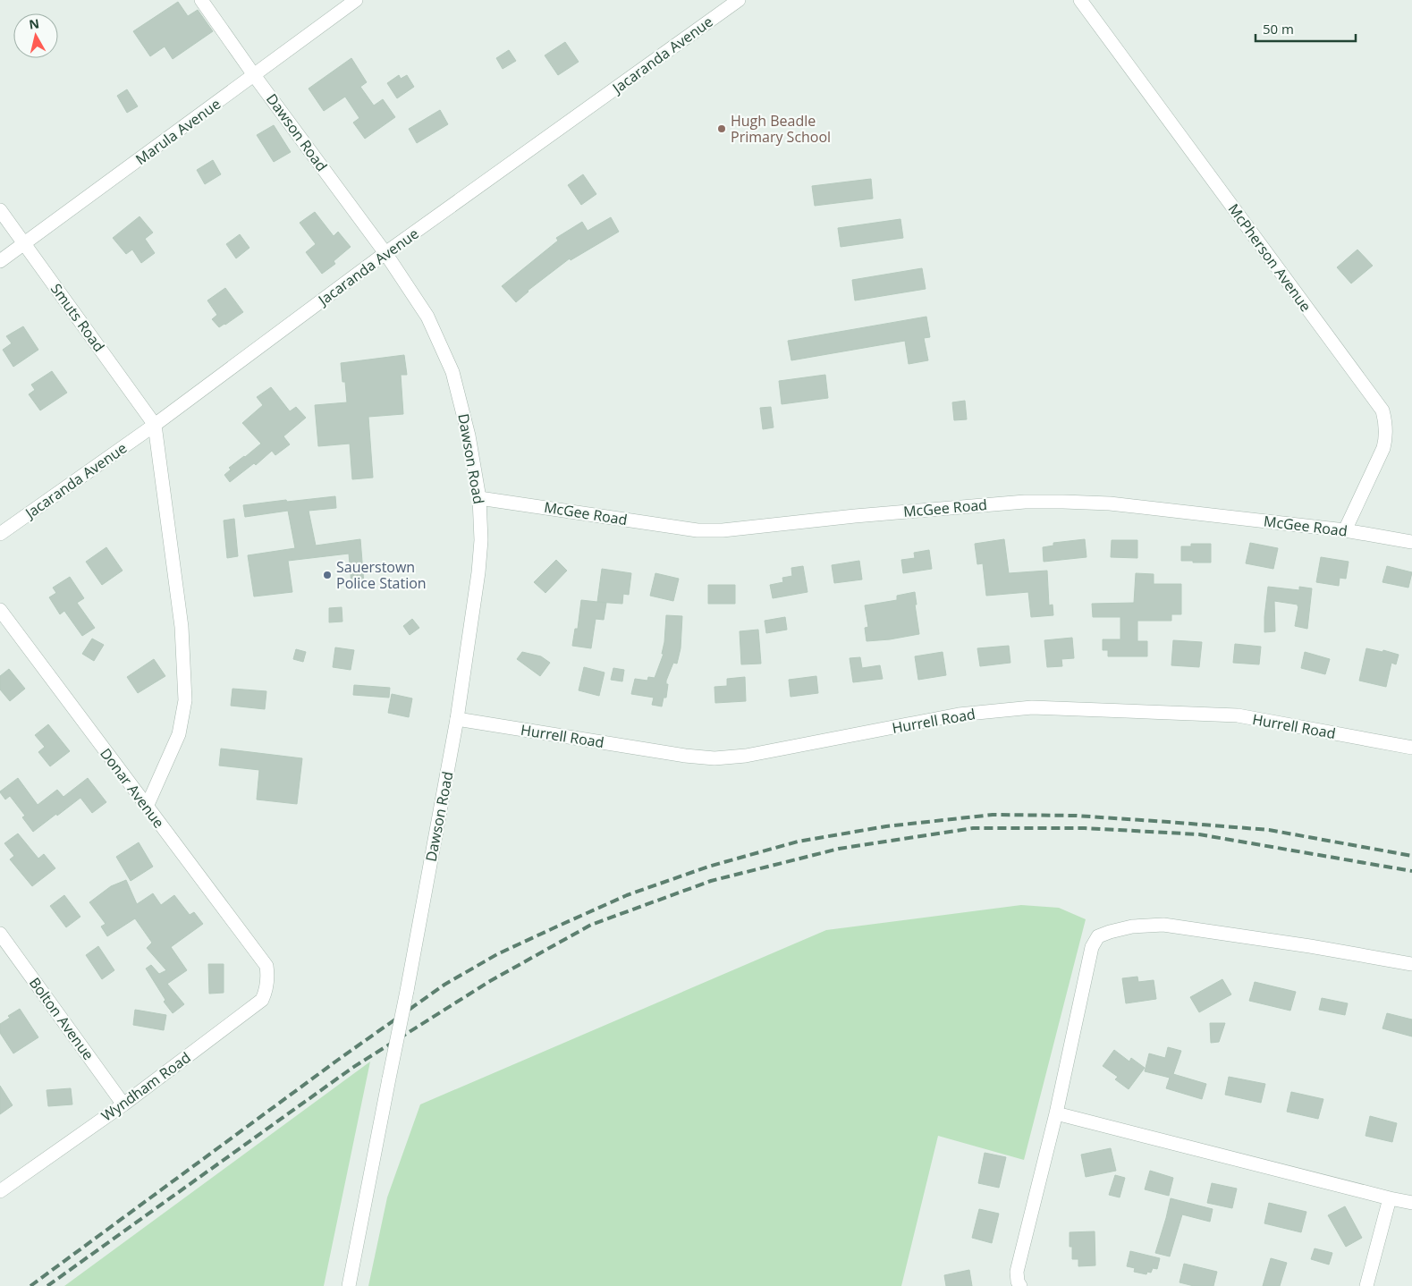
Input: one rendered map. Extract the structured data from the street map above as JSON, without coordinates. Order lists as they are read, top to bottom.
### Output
{
  "streets": {
    "street": [
      "Jacaranda Avenue",
      "Marula Avenue",
      "Dawson Road",
      "McPherson Avenue",
      "Smuts Road",
      "McGee Road",
      "Hurrell Road",
      "Donar Avenue",
      "Bolton Avenue",
      "Wyndham Road"
    ]
  },
  "crossings": [
    ["Jacaranda Avenue", "Dawson Road"],
    ["Jacaranda Avenue", "Smuts Road"],
    ["Marula Avenue", "Dawson Road"],
    ["Marula Avenue", "Smuts Road"],
    ["Dawson Road", "McGee Road"],
    ["Dawson Road", "Hurrell Road"],
    ["McPherson Avenue", "McGee Road"],
    ["Donar Avenue", "Wyndham Road"],
    ["Bolton Avenue", "Wyndham Road"]
  ],
  "places": ["Hugh Beadle Primary School", "Sauerstown Police Station"],
  "scale_bar": "50 m",
  "north": "top"
}
